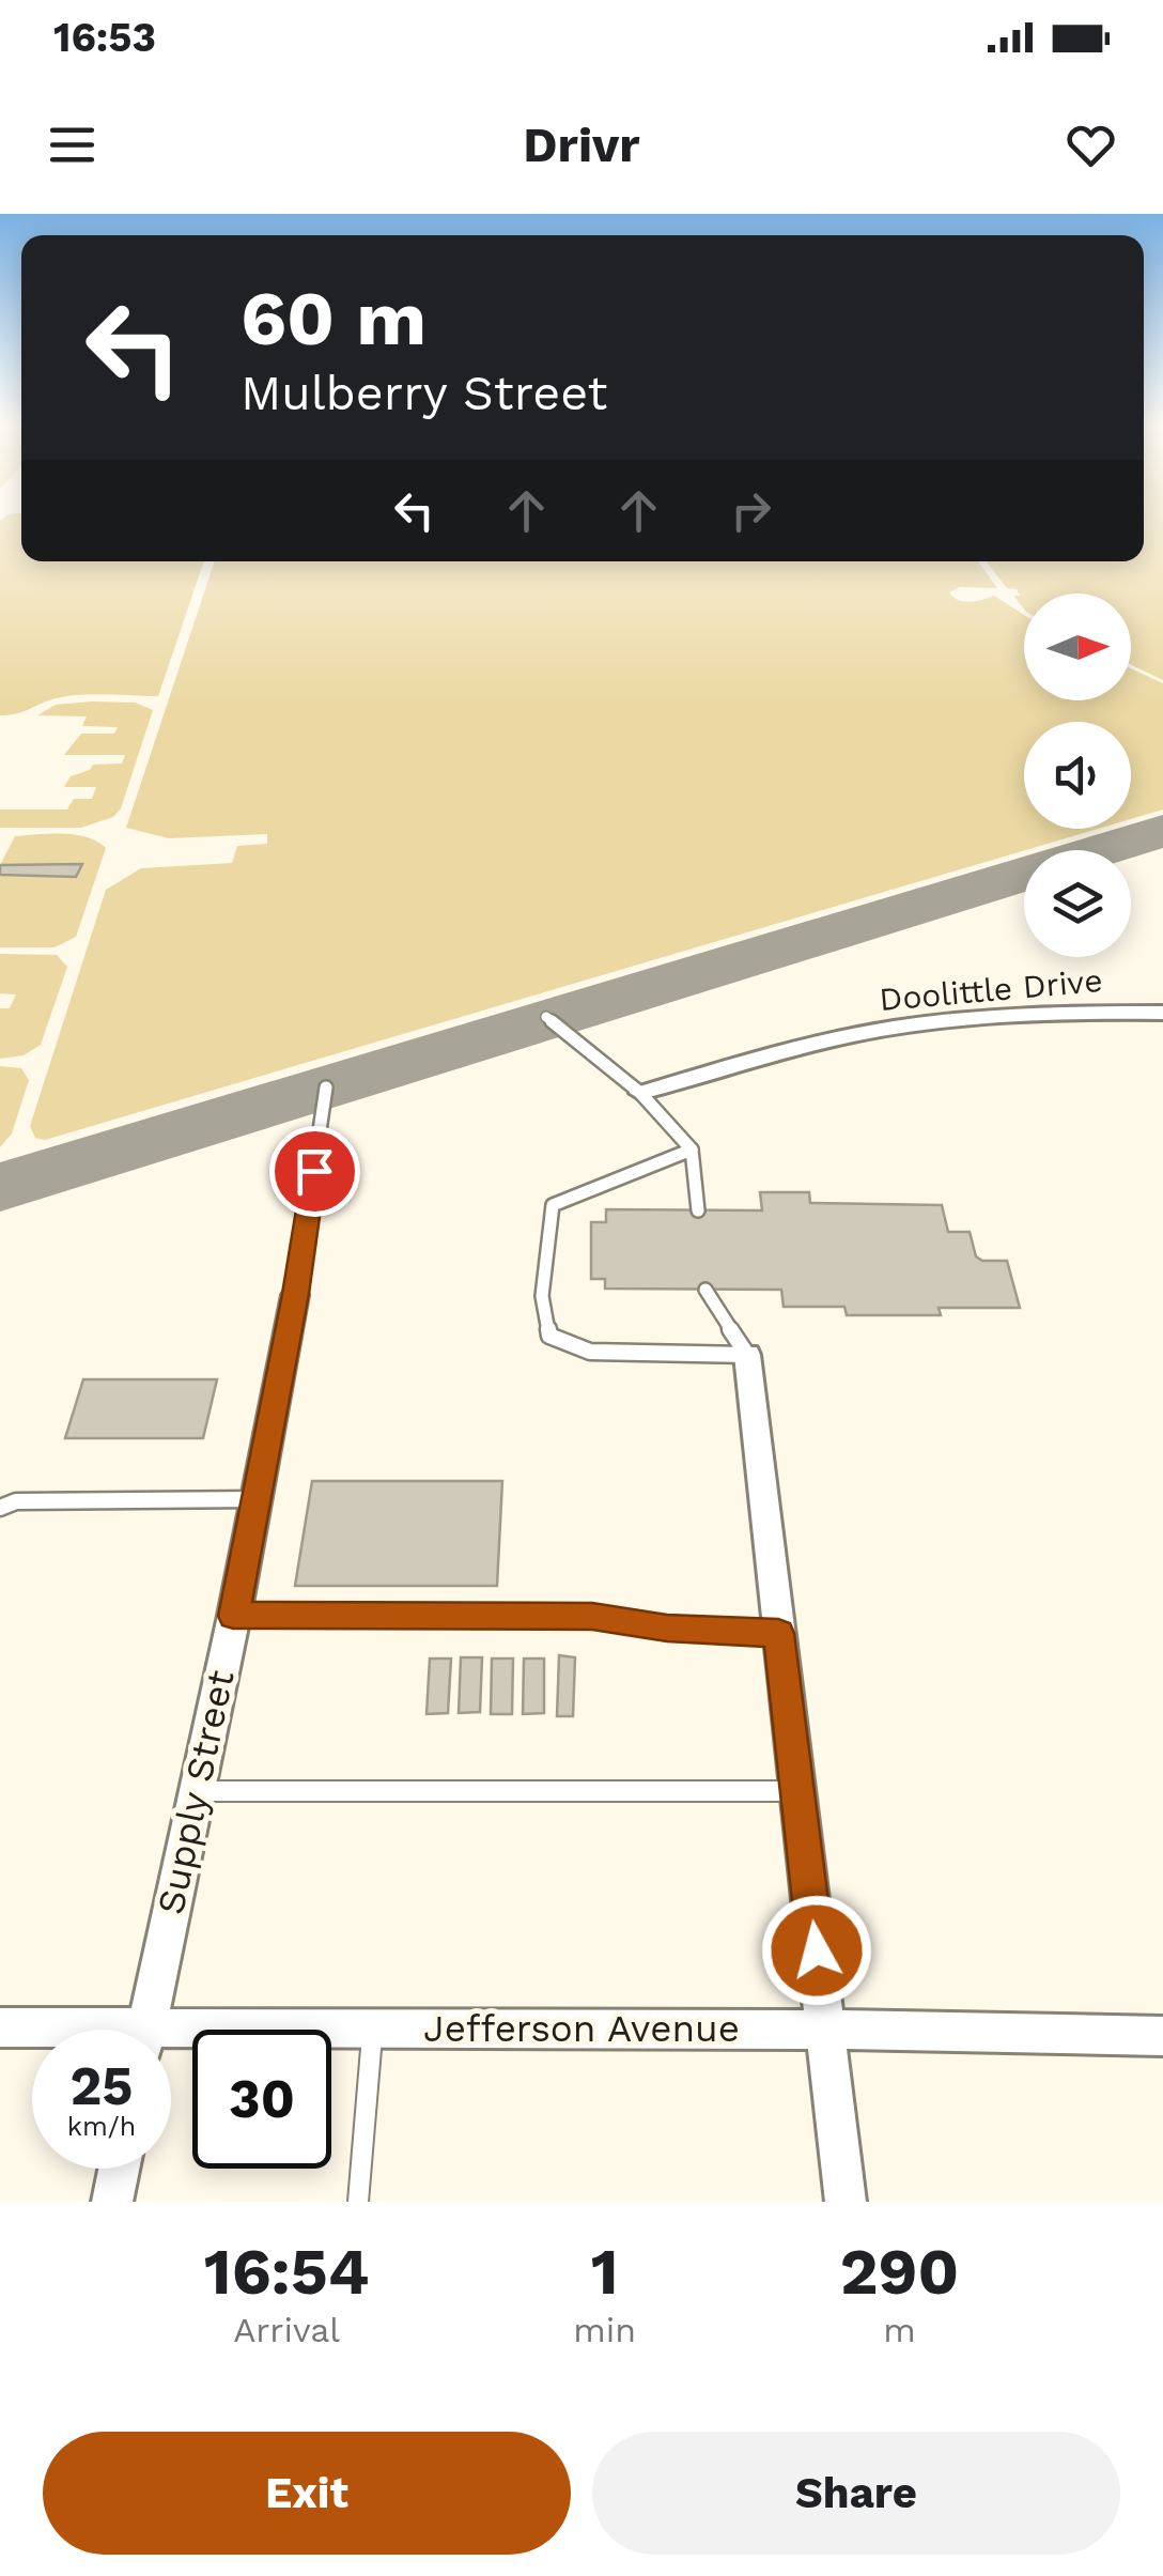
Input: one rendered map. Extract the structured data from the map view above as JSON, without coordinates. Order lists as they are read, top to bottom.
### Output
{
  "streets": {
    "street": ["Doolittle Drive", "Supply Street", "Jefferson Avenue"]
  },
  "north": "right",
  "page": {
    "status": "16:53",
    "header": "Drivr",
    "turn": ["60 m", "Mulberry Street"],
    "speed": "25 km/h",
    "limit": "30",
    "eta": [
      "16:54",
      "Arrival",
      "1",
      "min",
      "290",
      "m"
    ],
    "buttons": ["Exit", "Share"]
  }
}
